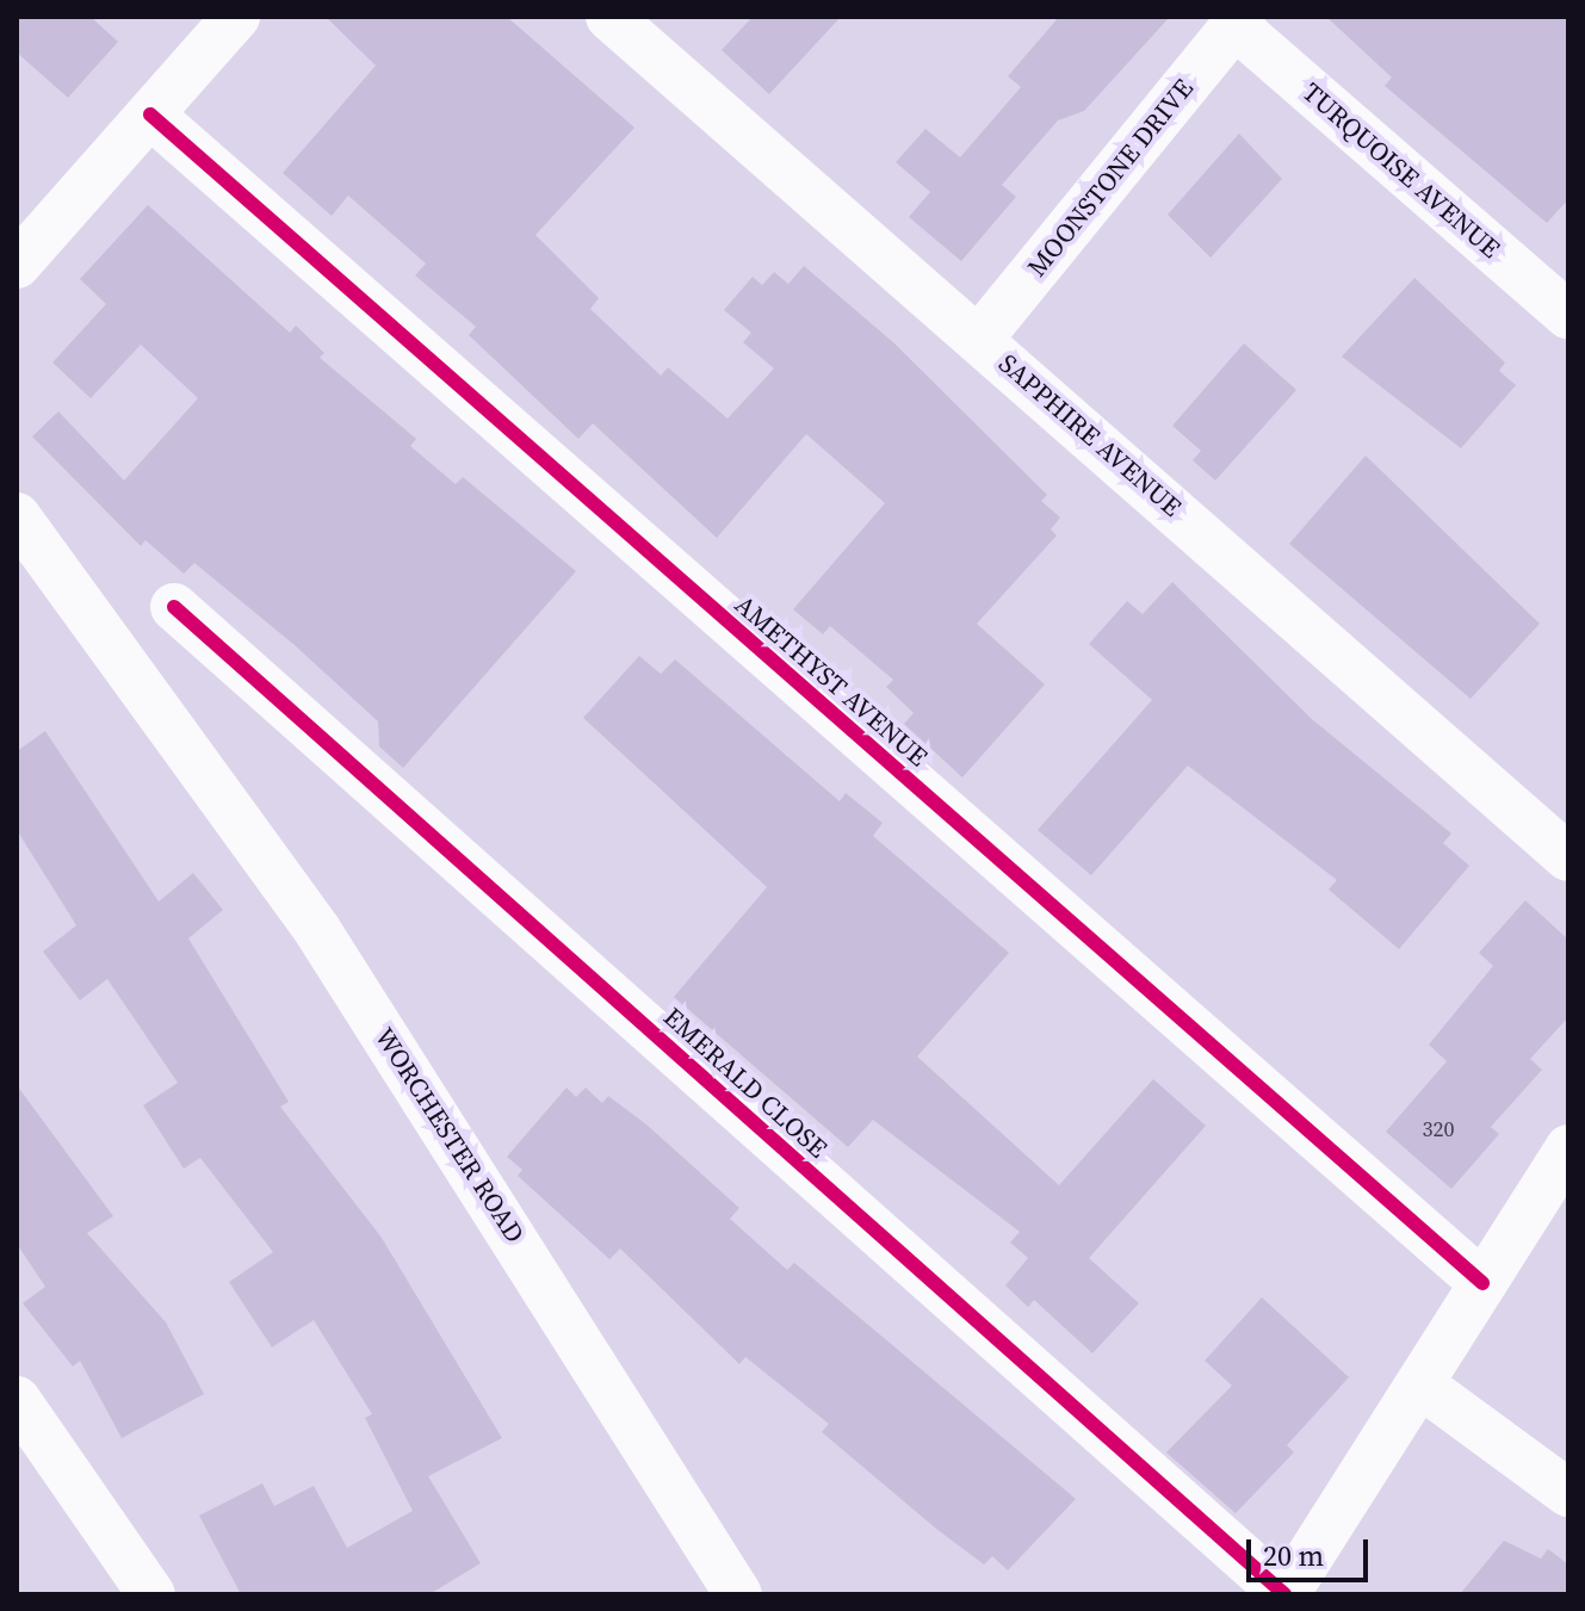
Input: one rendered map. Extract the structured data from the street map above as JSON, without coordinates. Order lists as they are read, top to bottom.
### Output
{
  "streets": {
    "street": [
      "TURQUOISE AVENUE",
      "MOONSTONE DRIVE",
      "SAPPHIRE AVENUE",
      "AMETHYST AVENUE",
      "EMERALD CLOSE",
      "WORCHESTER ROAD"
    ]
  },
  "crossings": [
    ["TURQUOISE AVENUE", "MOONSTONE DRIVE"],
    ["MOONSTONE DRIVE", "SAPPHIRE AVENUE"]
  ],
  "house_numbers": ["320"],
  "scale_bar": "20 m"
}
